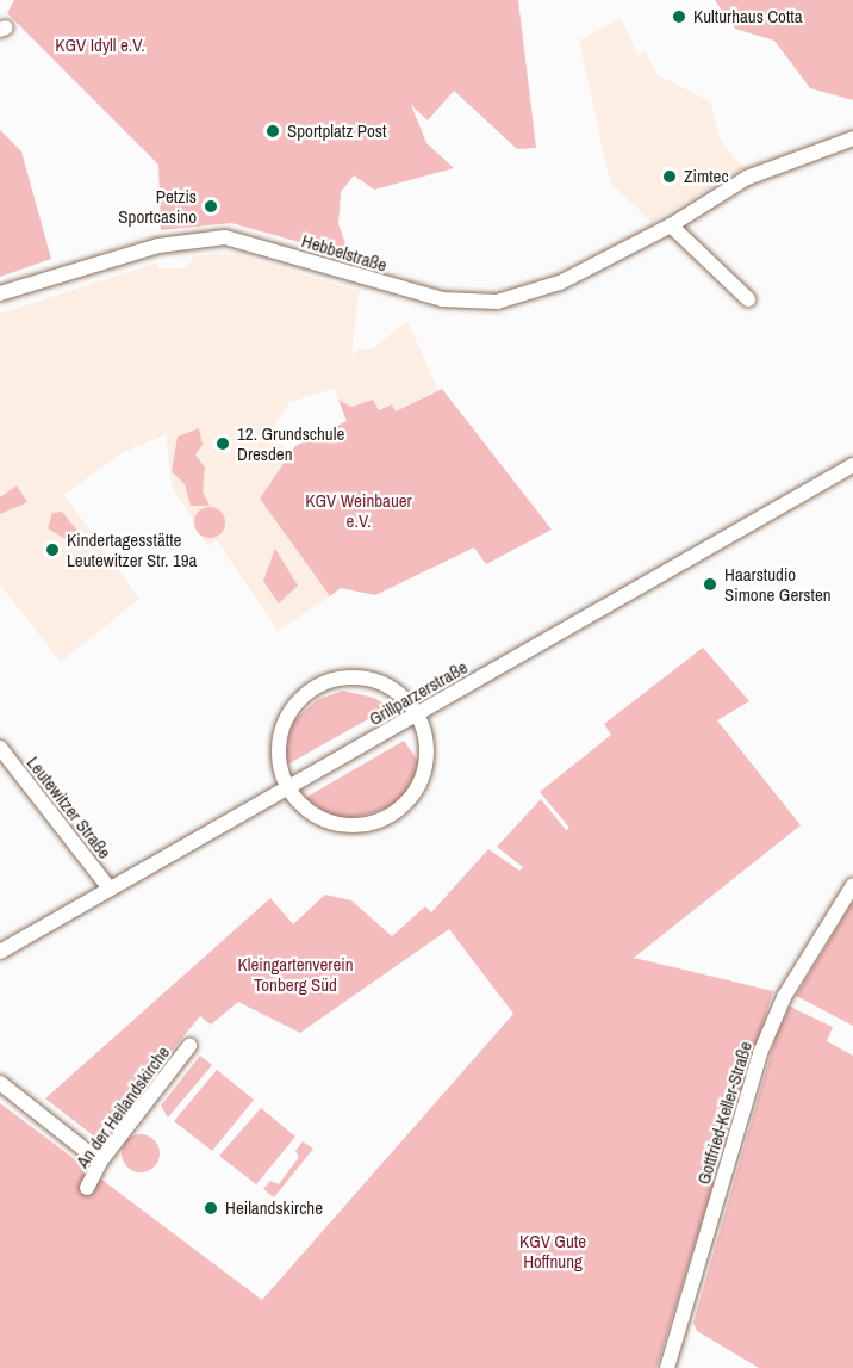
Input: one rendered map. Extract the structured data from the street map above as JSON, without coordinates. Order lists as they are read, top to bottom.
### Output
{
  "streets": {
    "street": [
      "Hebbelstraße",
      "Grillparzerstraße",
      "Leutewitzer Straße",
      "An der Heilandskirche",
      "Gottfried-Keller-Straße"
    ]
  },
  "crossings": [
    ["Grillparzerstraße", "Leutewitzer Straße"]
  ],
  "parks": [
    "KGV Idyll e.V.",
    "KGV Weinbauer e.V.",
    "Kleingartenverein Tonberg Süd",
    "KGV Gute Hoffnung"
  ],
  "places": [
    "Kulturhaus Cotta",
    "Sportplatz Post",
    "Zimtec",
    "Petzis Sportcasino",
    "12. Grundschule Dresden",
    "Kindertagesstätte Leutewitzer Str. 19a",
    "Haarstudio Simone Gersten",
    "Heilandskirche"
  ]
}
